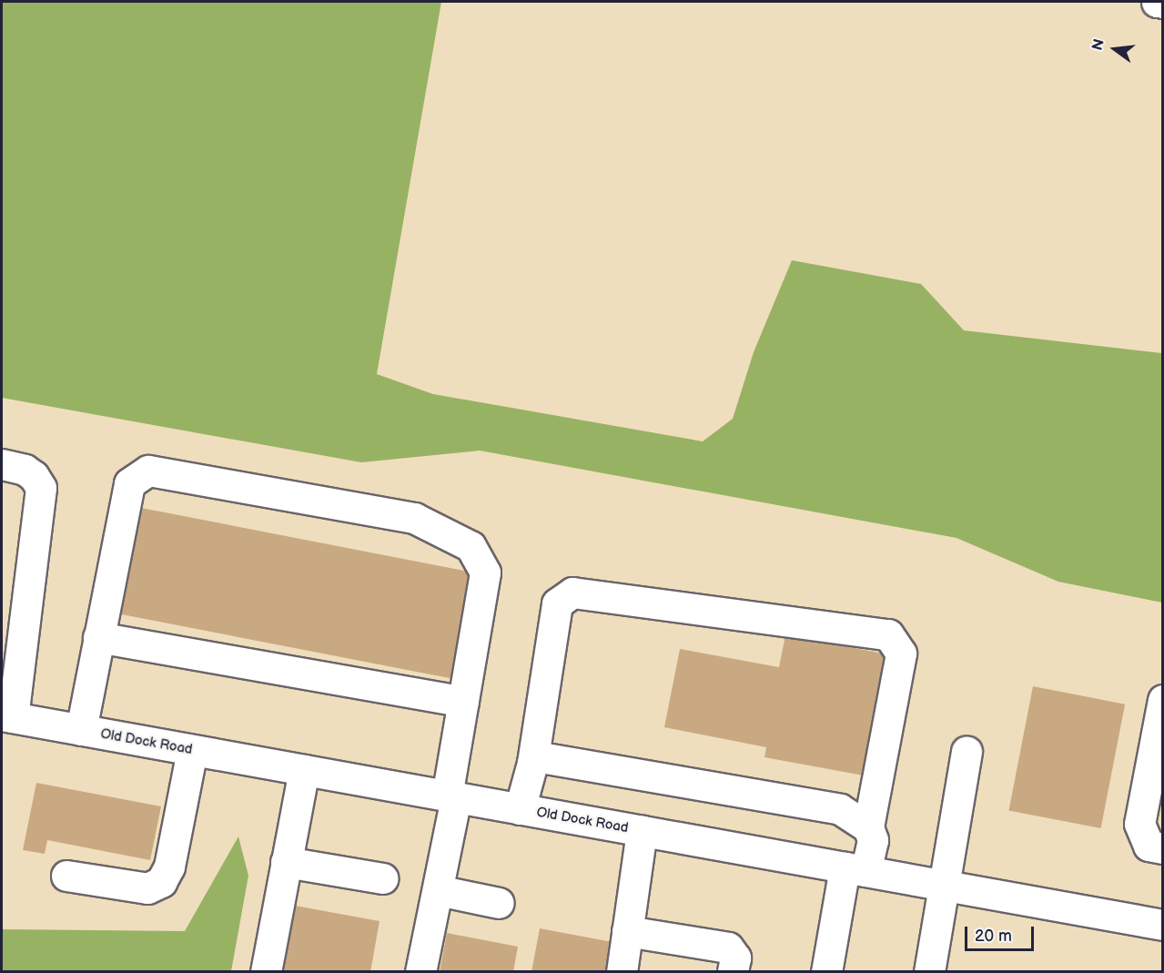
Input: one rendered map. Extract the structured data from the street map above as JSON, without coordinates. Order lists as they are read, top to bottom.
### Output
{
  "streets": {
    "street": ["Old Dock Road"]
  },
  "scale_bar": "20 m",
  "north": "left"
}
